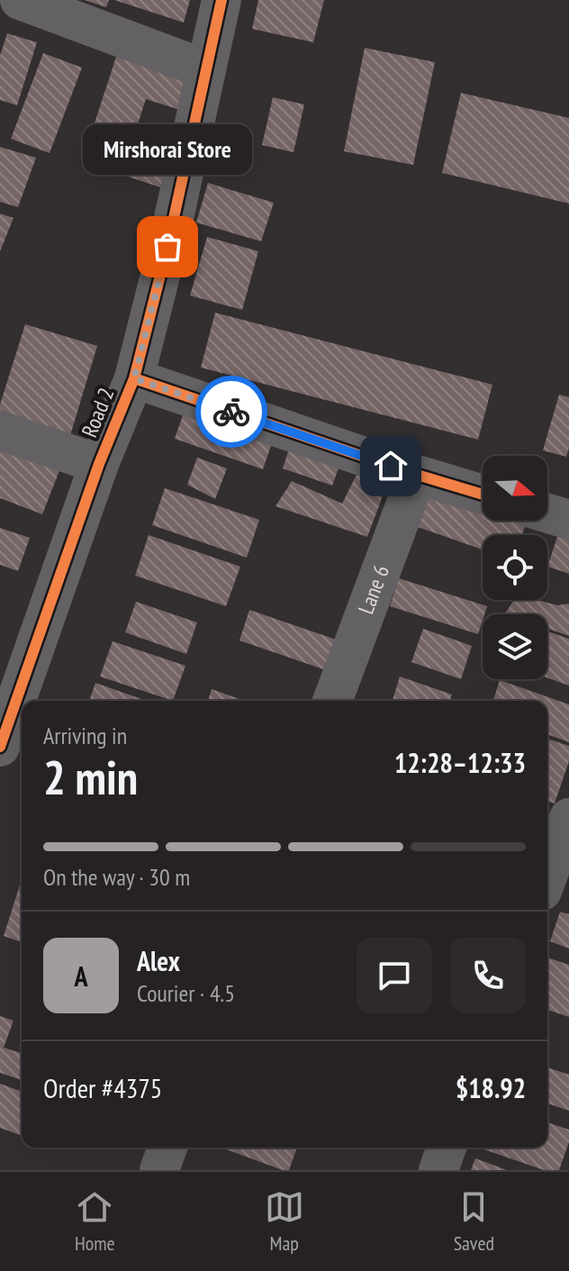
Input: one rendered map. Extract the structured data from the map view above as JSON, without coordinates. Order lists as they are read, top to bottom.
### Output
{
  "streets": {
    "street": ["Road 2", "Lane 6"]
  },
  "places": ["Mirshorai Store"],
  "north": "right",
  "page": {
    "bubble": "Mirshorai Store",
    "heading": ["2 min", "Arriving in", "12:28–12:33"],
    "panel": [
      "Alex",
      "Courier · 4.5",
      "Order #4375",
      "$18.92"
    ],
    "bar": "On the way · 30 m",
    "round": "A",
    "tabs": ["Home", "Map", "Saved"]
  }
}
